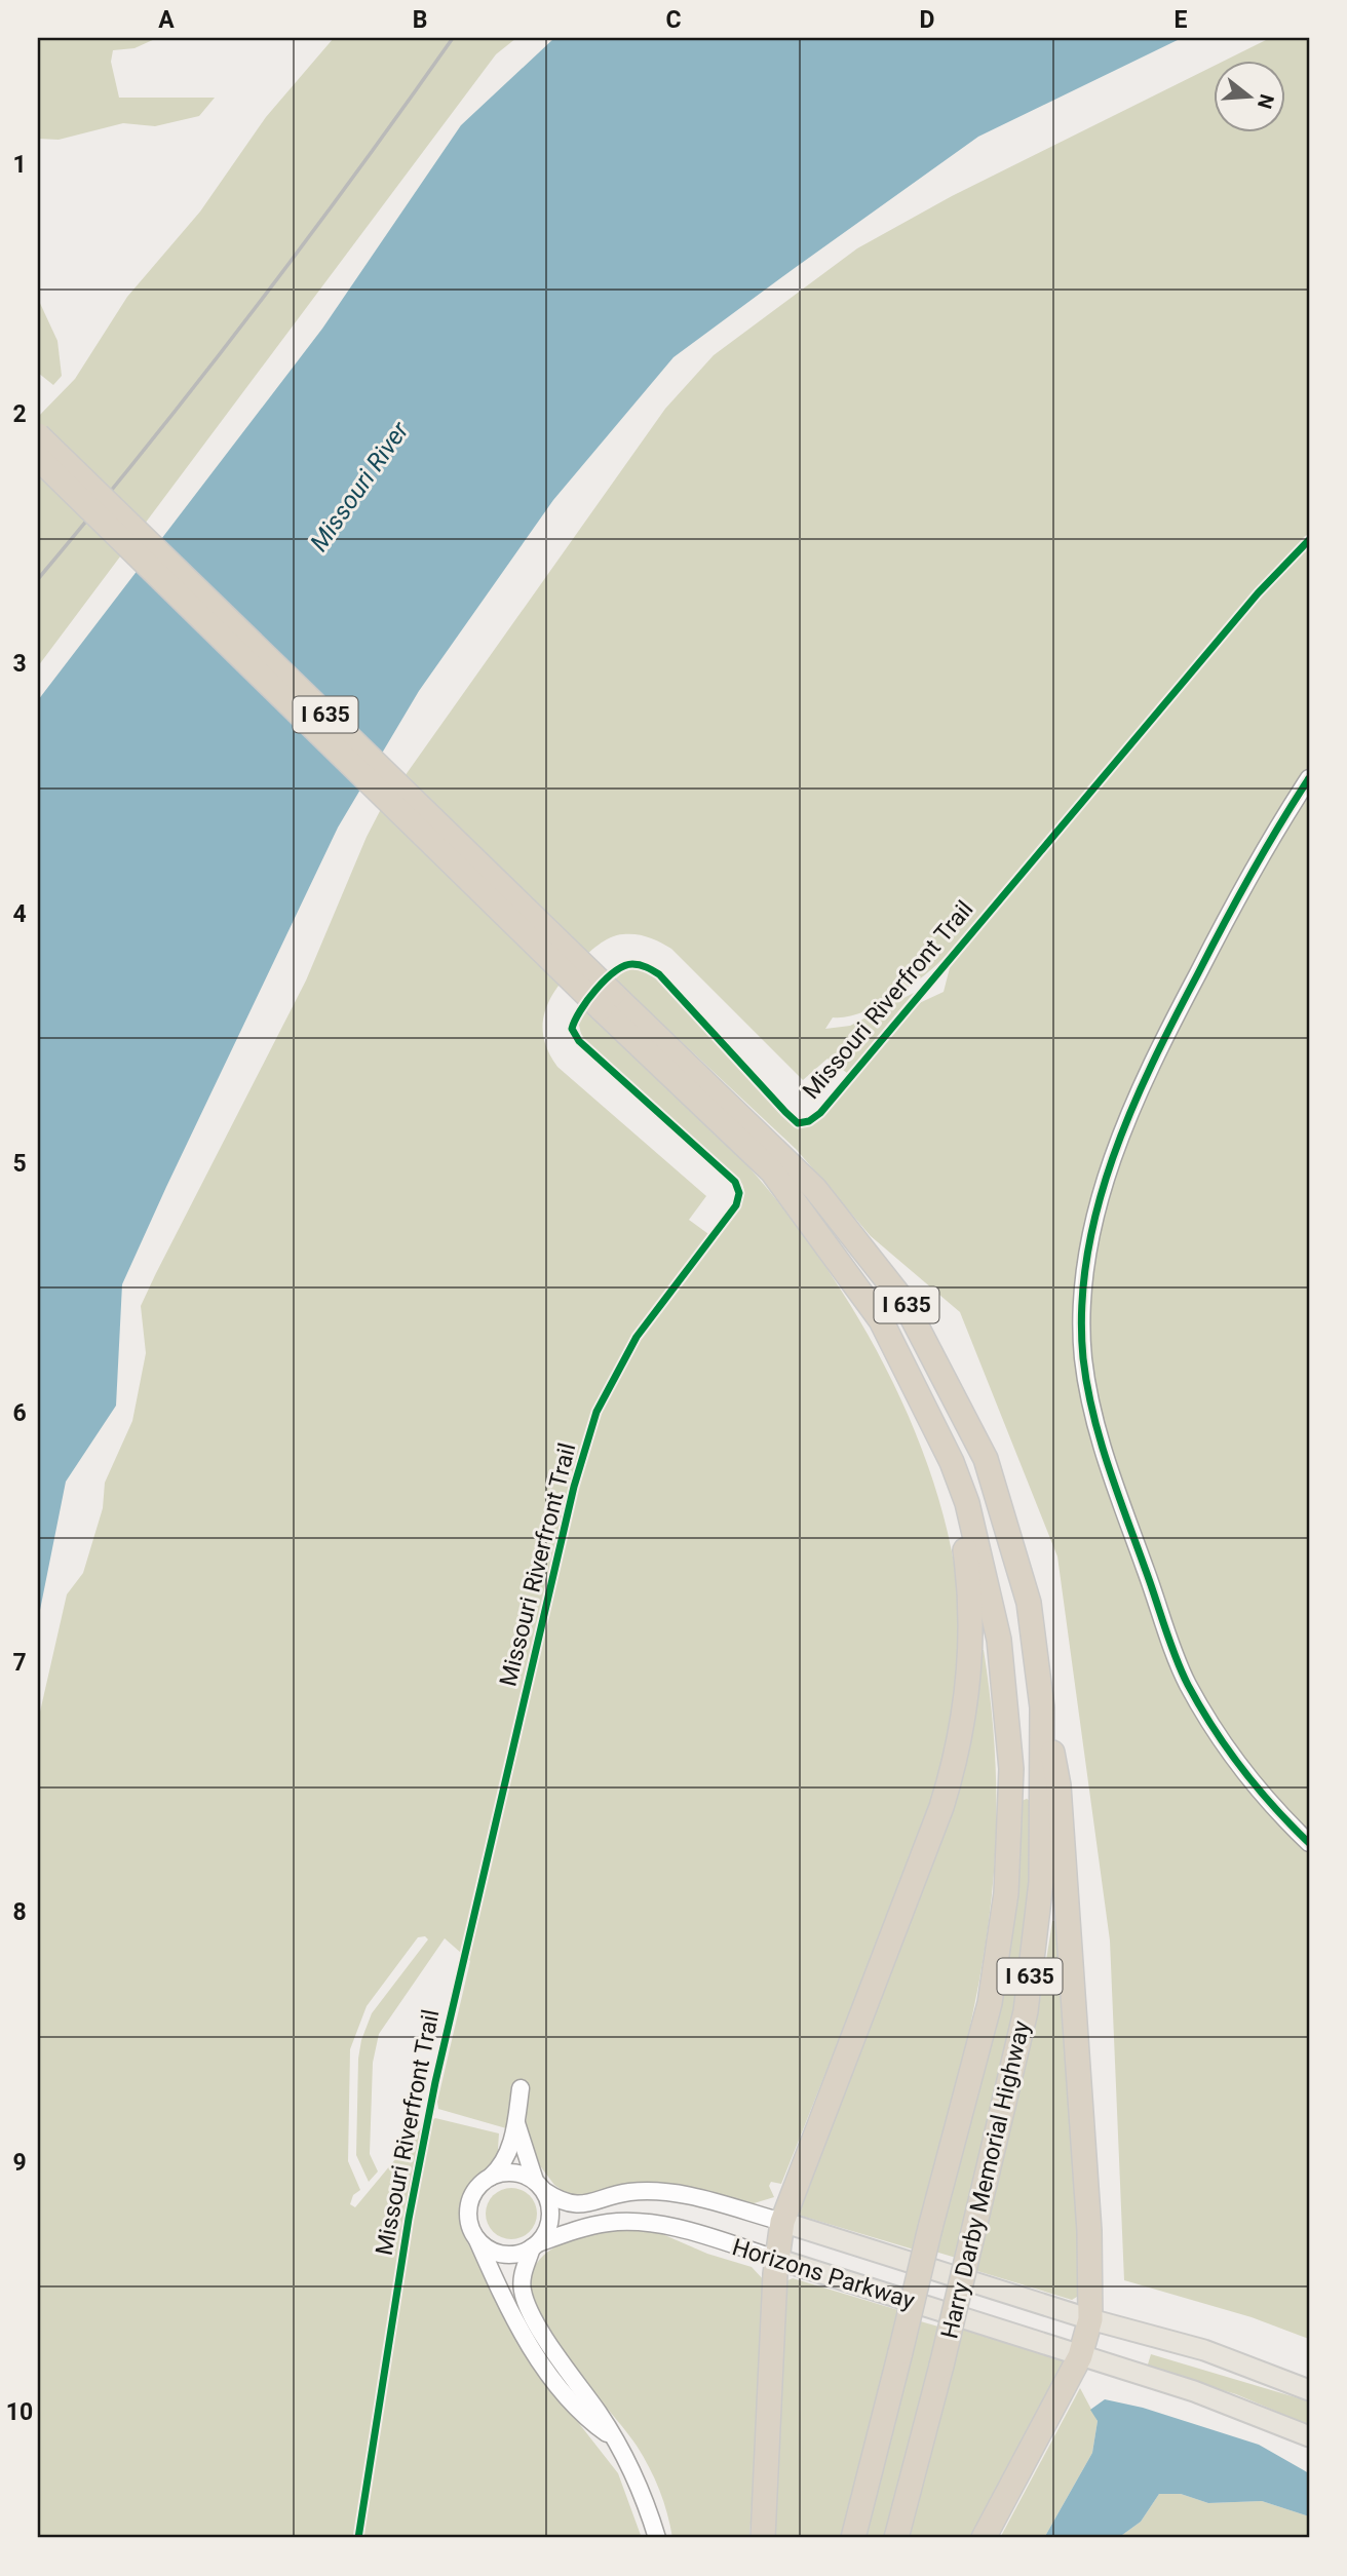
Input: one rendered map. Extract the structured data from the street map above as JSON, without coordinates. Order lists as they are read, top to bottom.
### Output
{
  "streets": {
    "highway": ["I 635", "Harry Darby Memorial Highway"],
    "main road": ["Horizons Parkway"],
    "cycle path": ["Missouri Riverfront Trail"]
  },
  "water": ["Missouri River"],
  "north": "right",
  "grid": {
    "columns": [
      "A",
      "B",
      "C",
      "D",
      "E"
    ],
    "rows": [
      "1",
      "2",
      "3",
      "4",
      "5",
      "6",
      "7",
      "8",
      "9",
      "10"
    ]
  }
}
